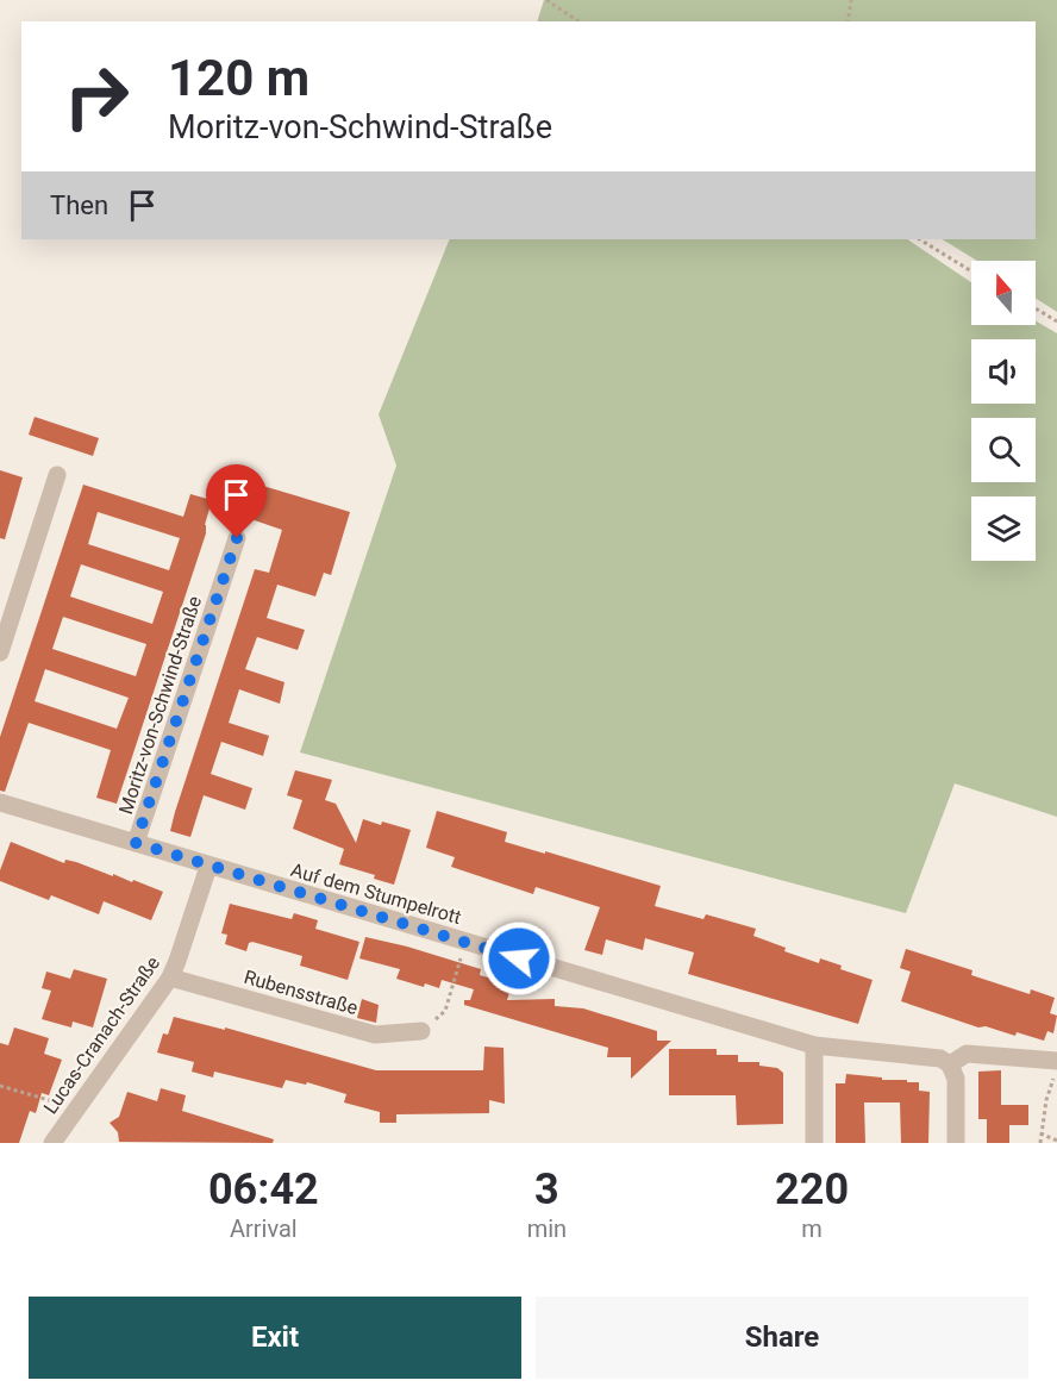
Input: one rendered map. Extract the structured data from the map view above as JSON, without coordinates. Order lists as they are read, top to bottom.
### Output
{
  "streets": {
    "street": [
      "Moritz-von-Schwind-Straße",
      "Auf dem Stumpelrott",
      "Rubensstraße",
      "Lucas-Cranach-Straße"
    ]
  },
  "crossings": [
    ["Moritz-von-Schwind-Straße", "Auf dem Stumpelrott"],
    ["Auf dem Stumpelrott", "Lucas-Cranach-Straße"],
    ["Rubensstraße", "Lucas-Cranach-Straße"]
  ],
  "north": "top",
  "page": {
    "turn": ["120 m", "Moritz-von-Schwind-Straße"],
    "then": "Then",
    "eta": [
      "06:42",
      "Arrival",
      "3",
      "min",
      "220",
      "m"
    ],
    "buttons": ["Exit", "Share"]
  }
}
